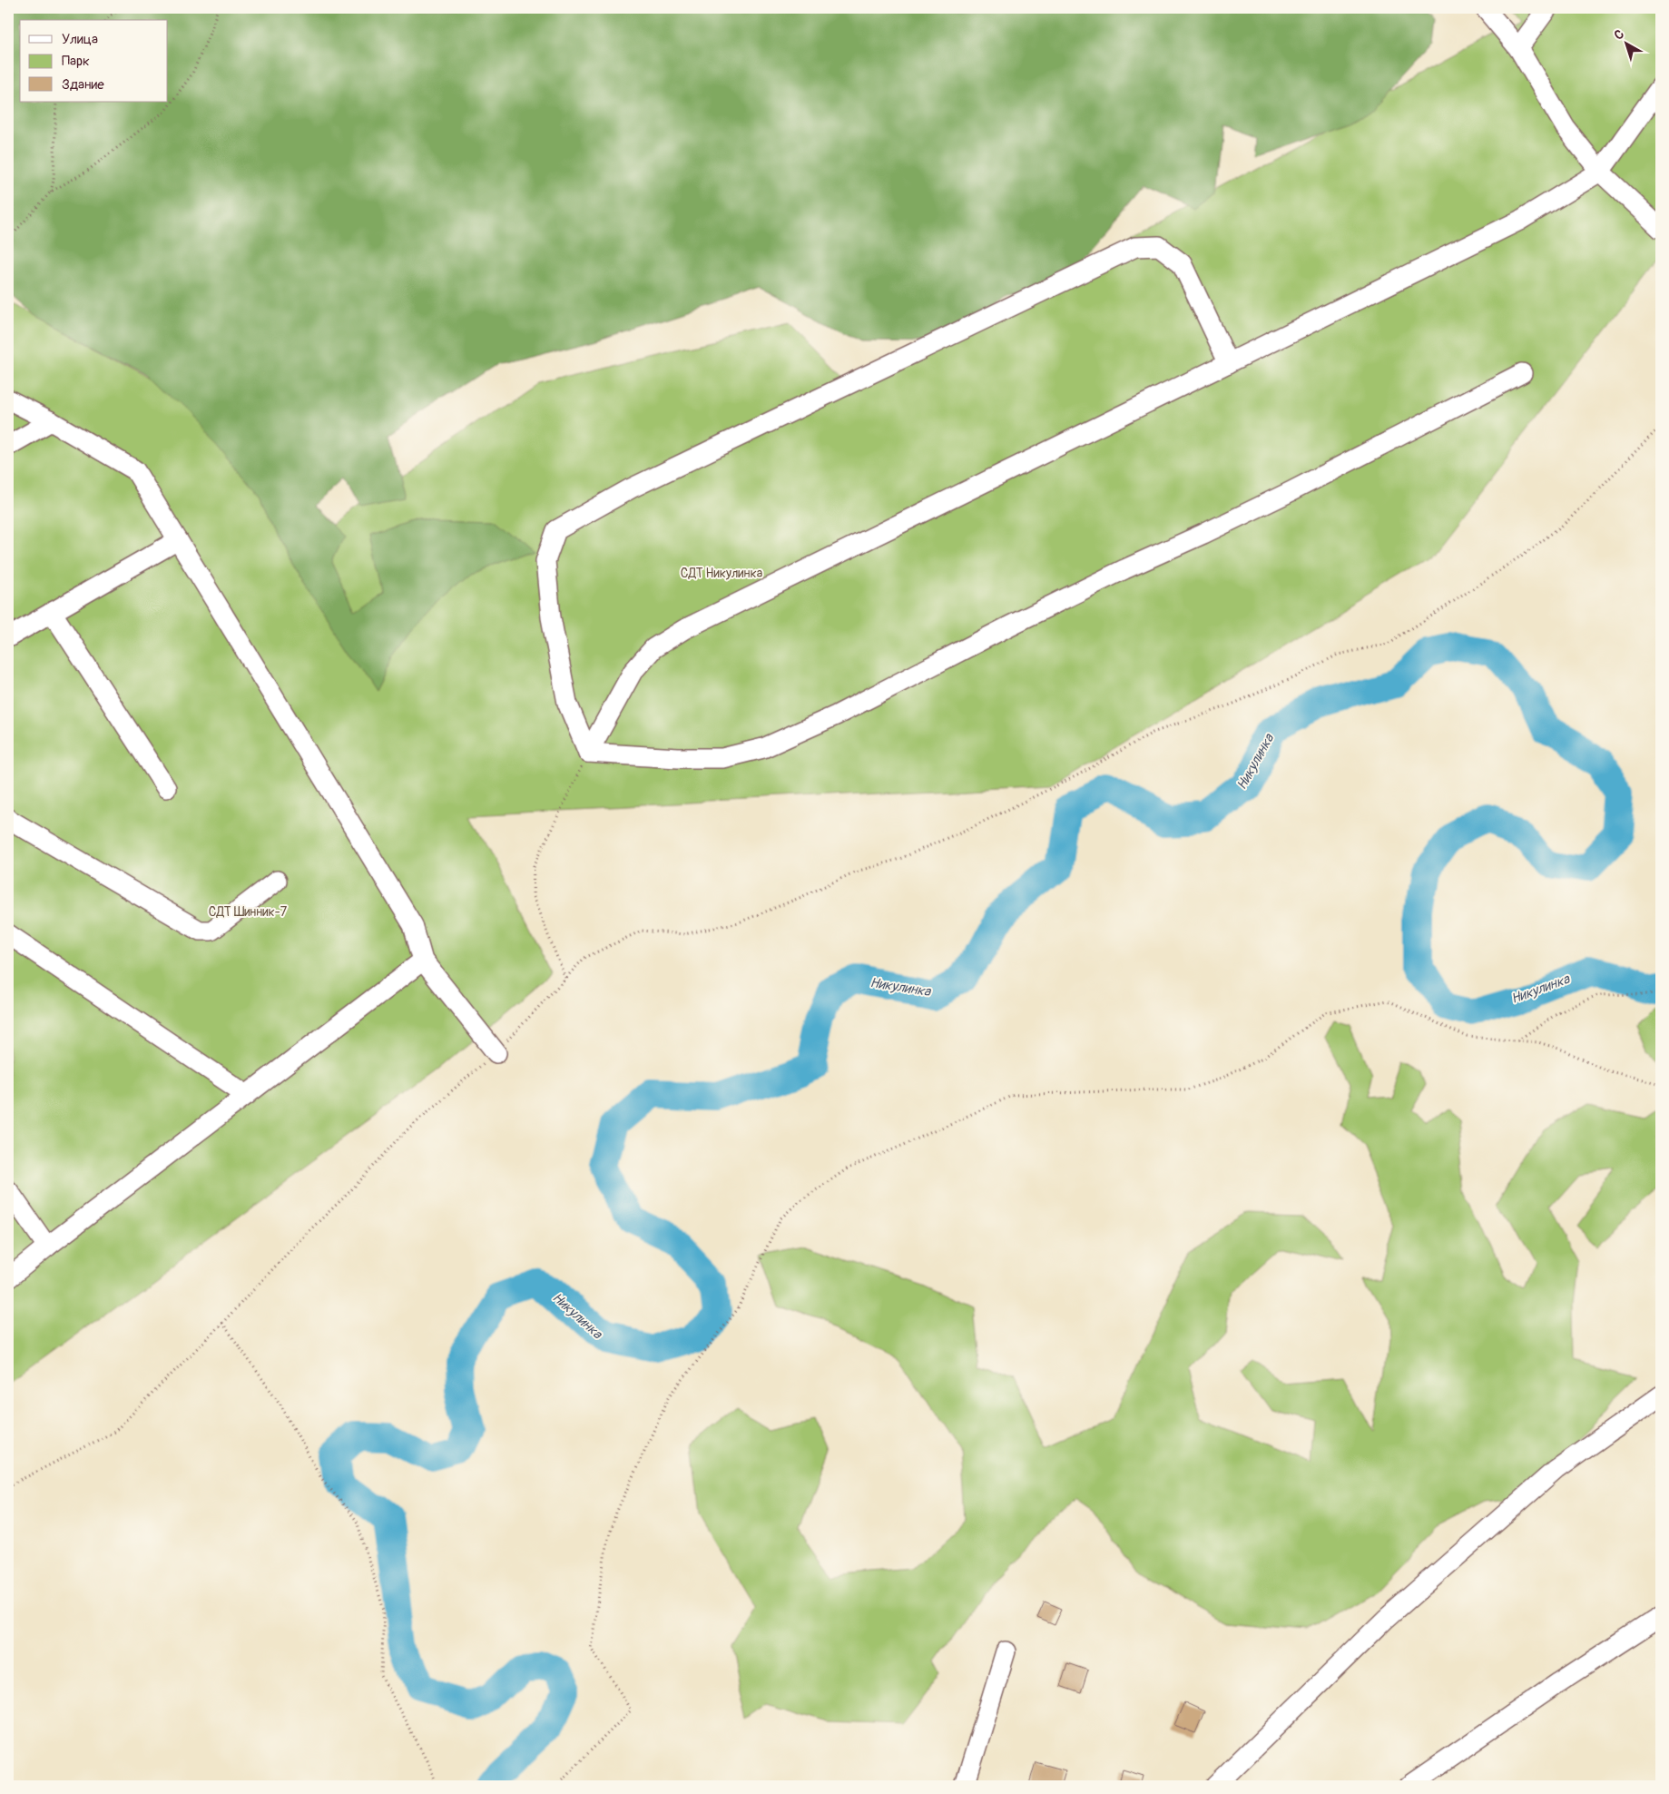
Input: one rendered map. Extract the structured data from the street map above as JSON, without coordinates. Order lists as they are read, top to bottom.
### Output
{
  "water": ["Никулинка"],
  "parks": ["СДТ Никулинка", "СДТ Шинник-7"],
  "legend": ["Улица", "Парк", "Здание"],
  "north": "top left"
}
